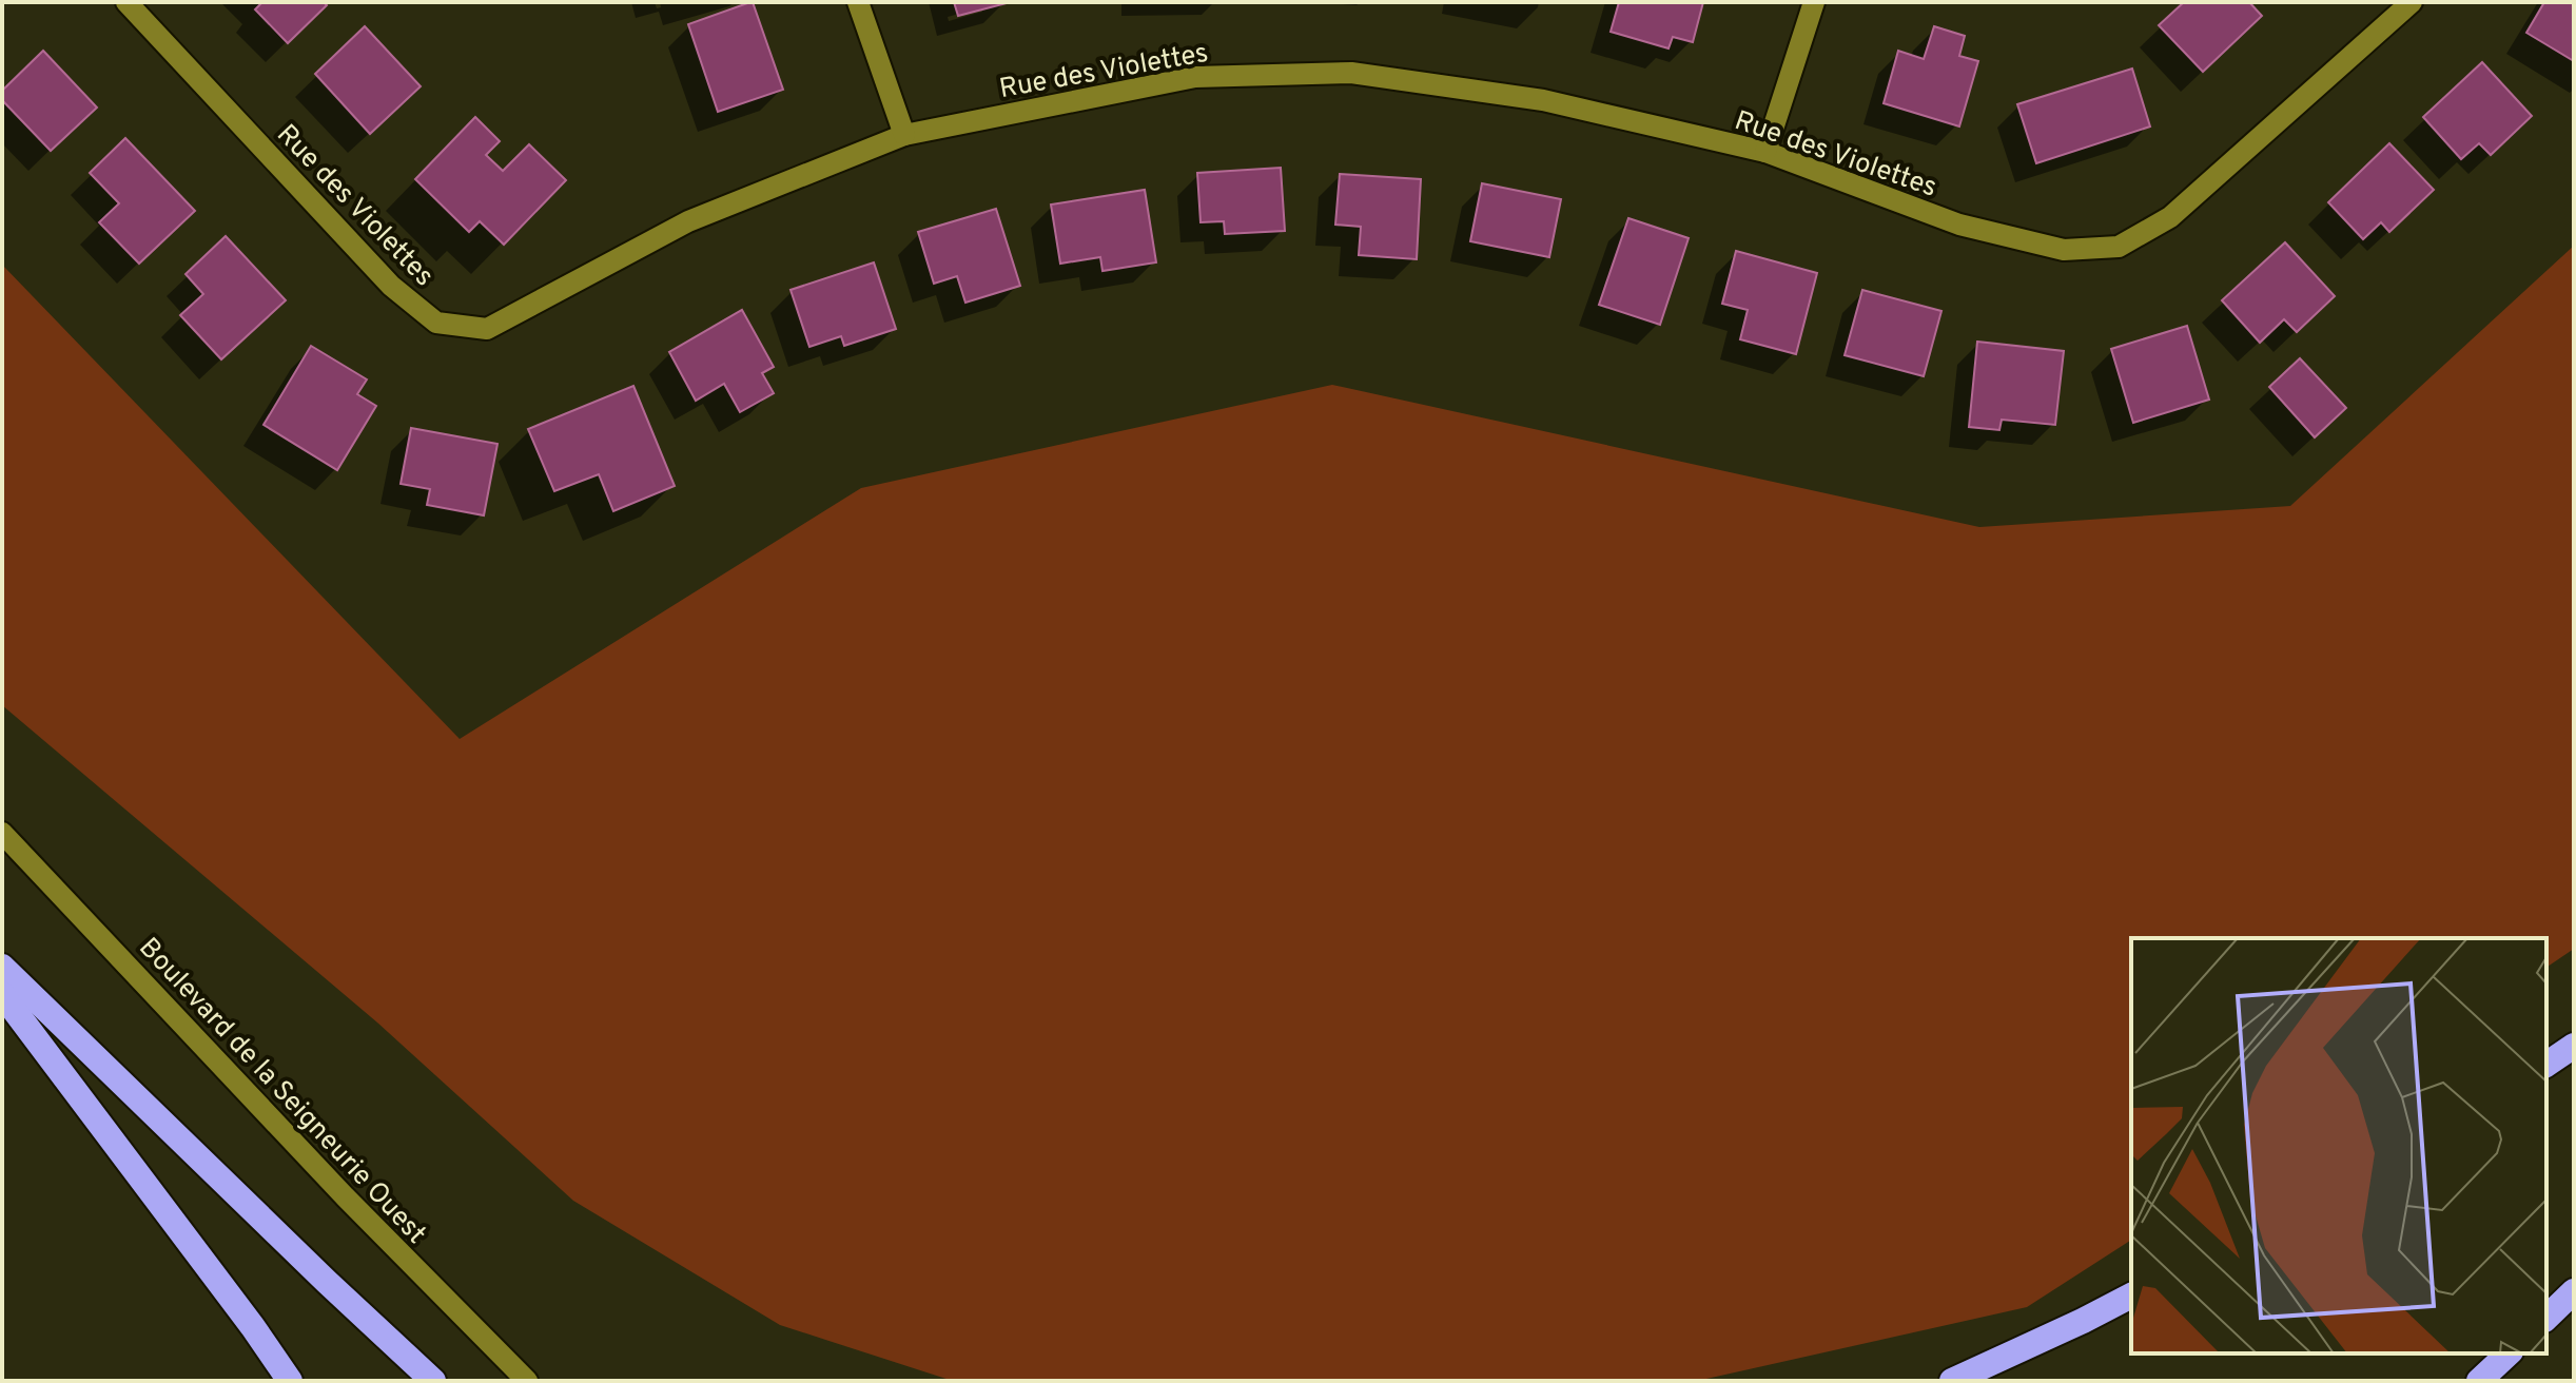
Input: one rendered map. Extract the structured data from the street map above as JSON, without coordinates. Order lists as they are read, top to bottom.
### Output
{
  "streets": {
    "street": ["Rue des Violettes", "Boulevard de la Seigneurie Ouest"]
  }
}
